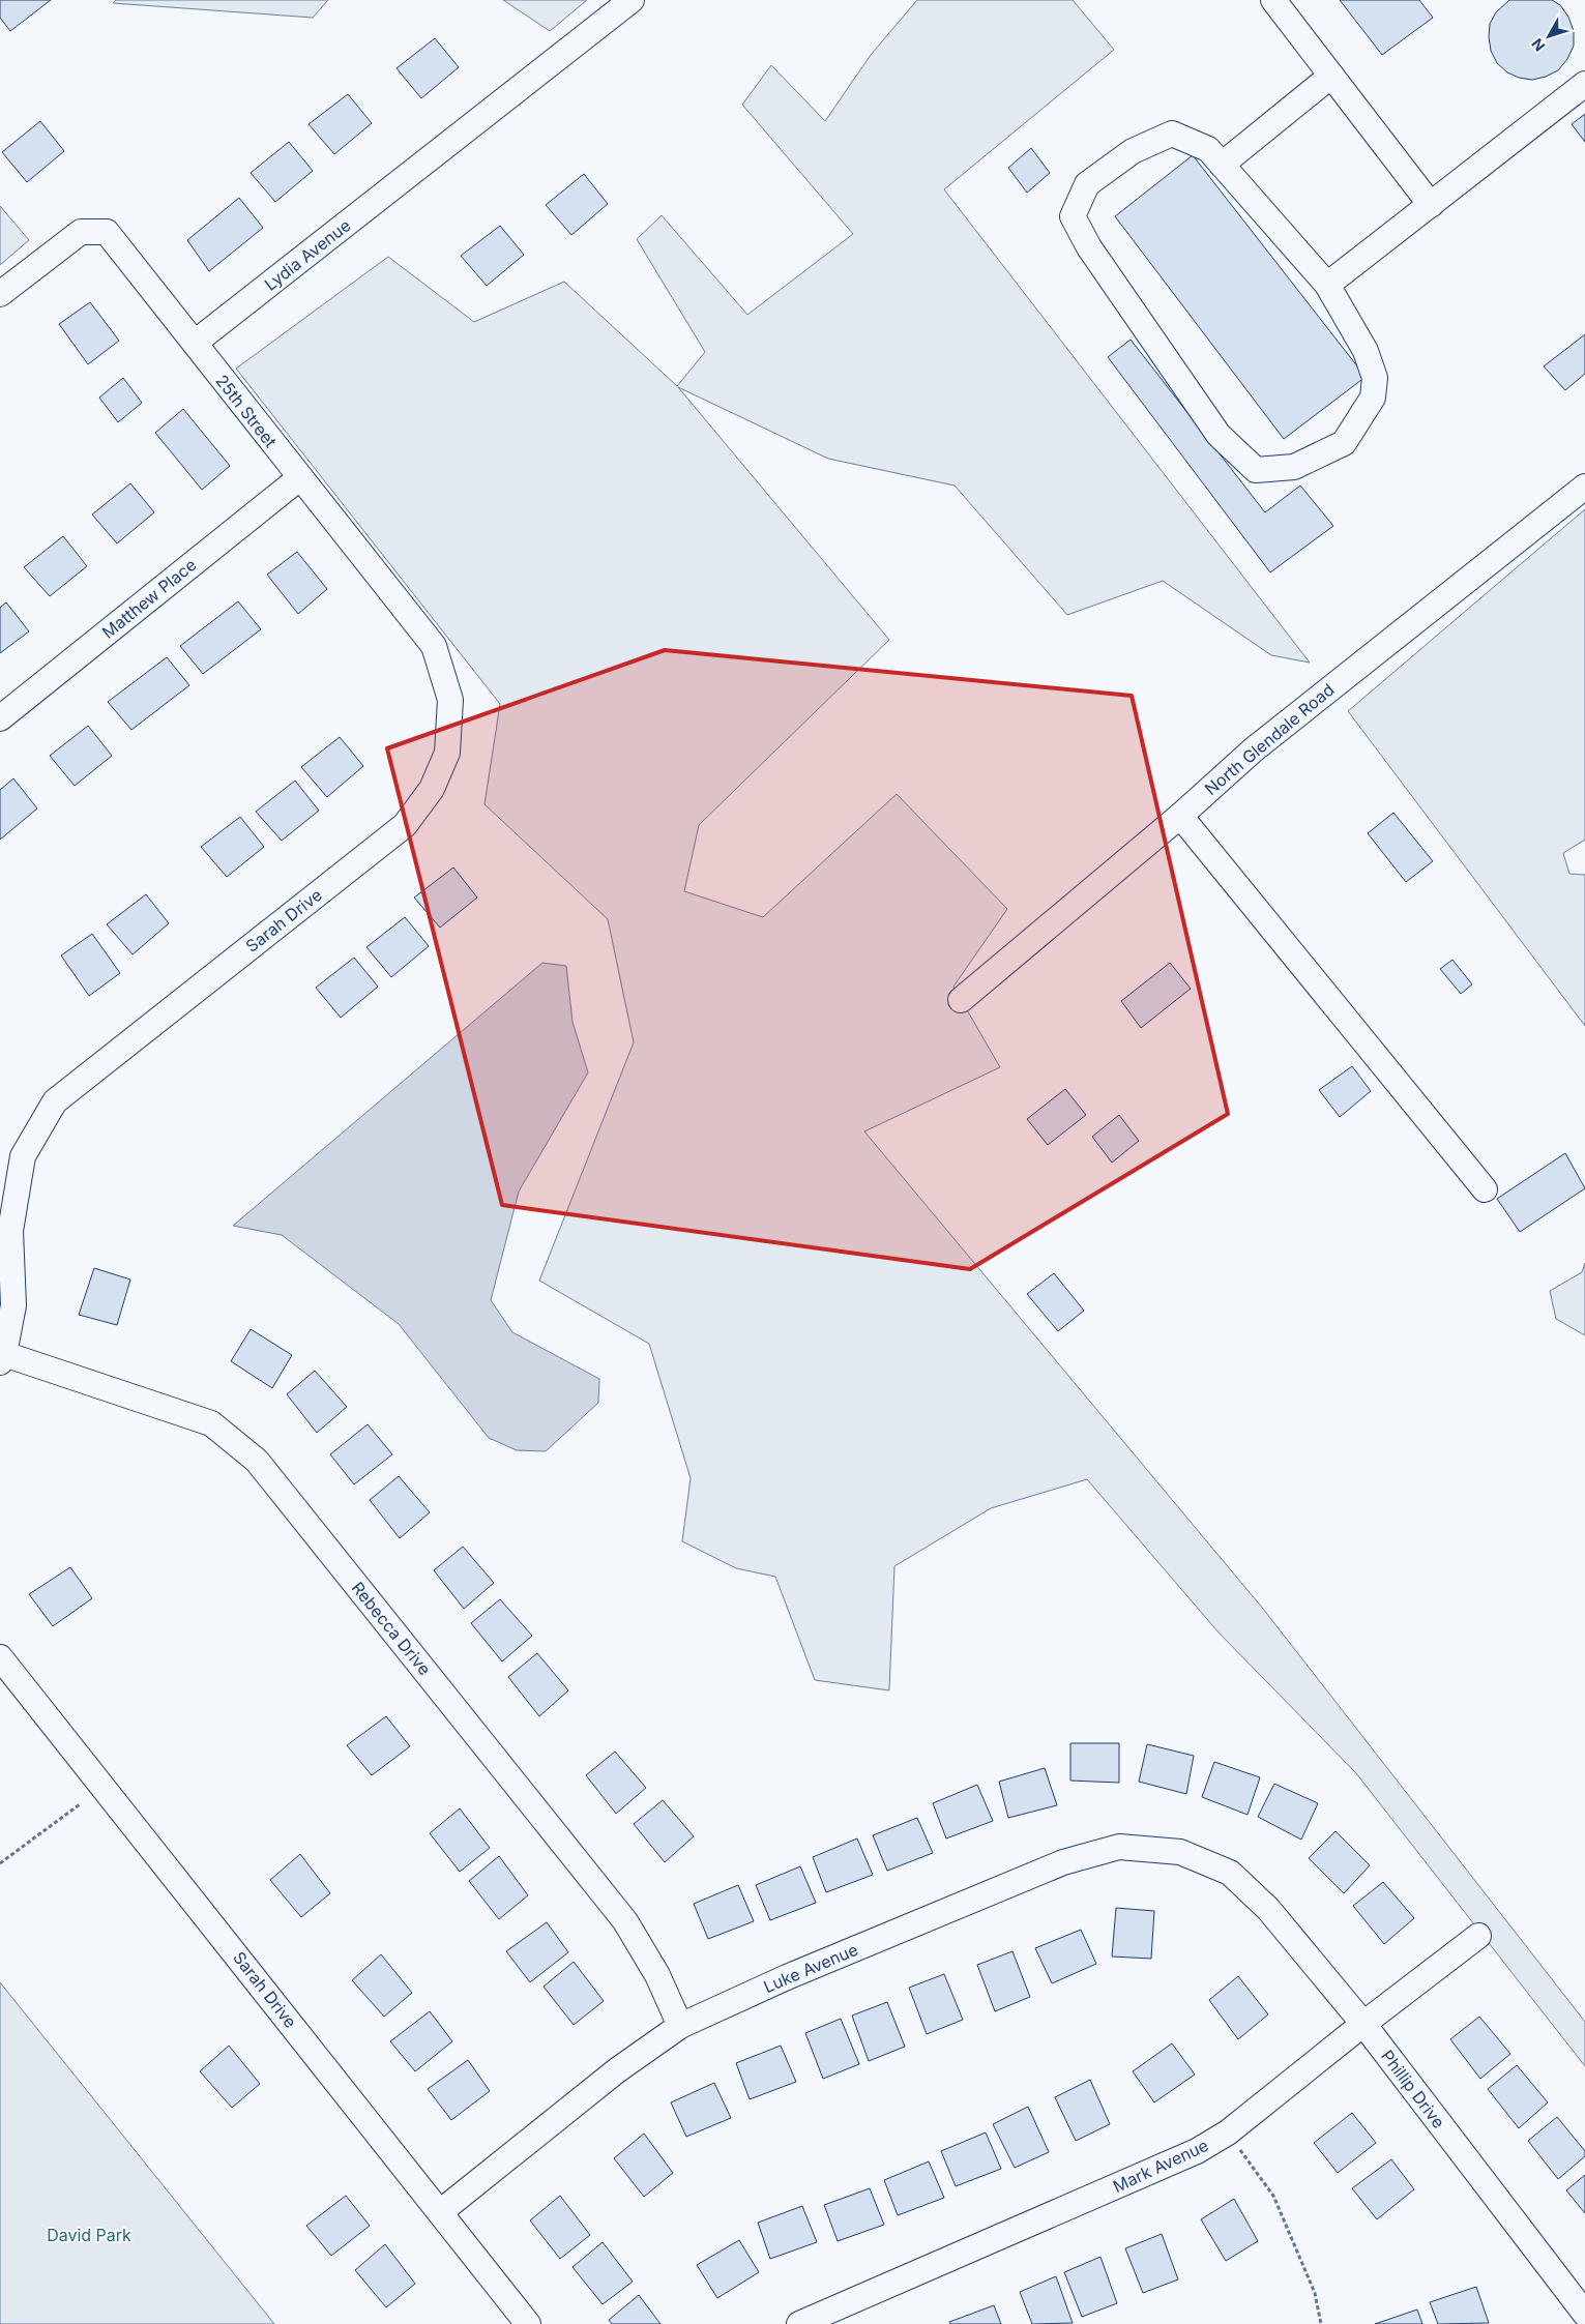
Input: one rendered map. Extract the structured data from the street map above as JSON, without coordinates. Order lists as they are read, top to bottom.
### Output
{
  "streets": {
    "street": [
      "Lydia Avenue",
      "25th Street",
      "Matthew Place",
      "North Glendale Road",
      "Sarah Drive",
      "Rebecca Drive",
      "Luke Avenue",
      "Phillip Drive",
      "Mark Avenue"
    ]
  },
  "crossings": [
    ["Lydia Avenue", "25th Street"],
    ["25th Street", "Matthew Place"],
    ["25th Street", "Sarah Drive"],
    ["Matthew Place", "Sarah Drive"],
    ["Sarah Drive", "Rebecca Drive"],
    ["Sarah Drive", "Luke Avenue"],
    ["Rebecca Drive", "Luke Avenue"],
    ["Luke Avenue", "Phillip Drive"],
    ["Phillip Drive", "Mark Avenue"]
  ],
  "parks": ["David Park"],
  "north": "bottom left"
}
